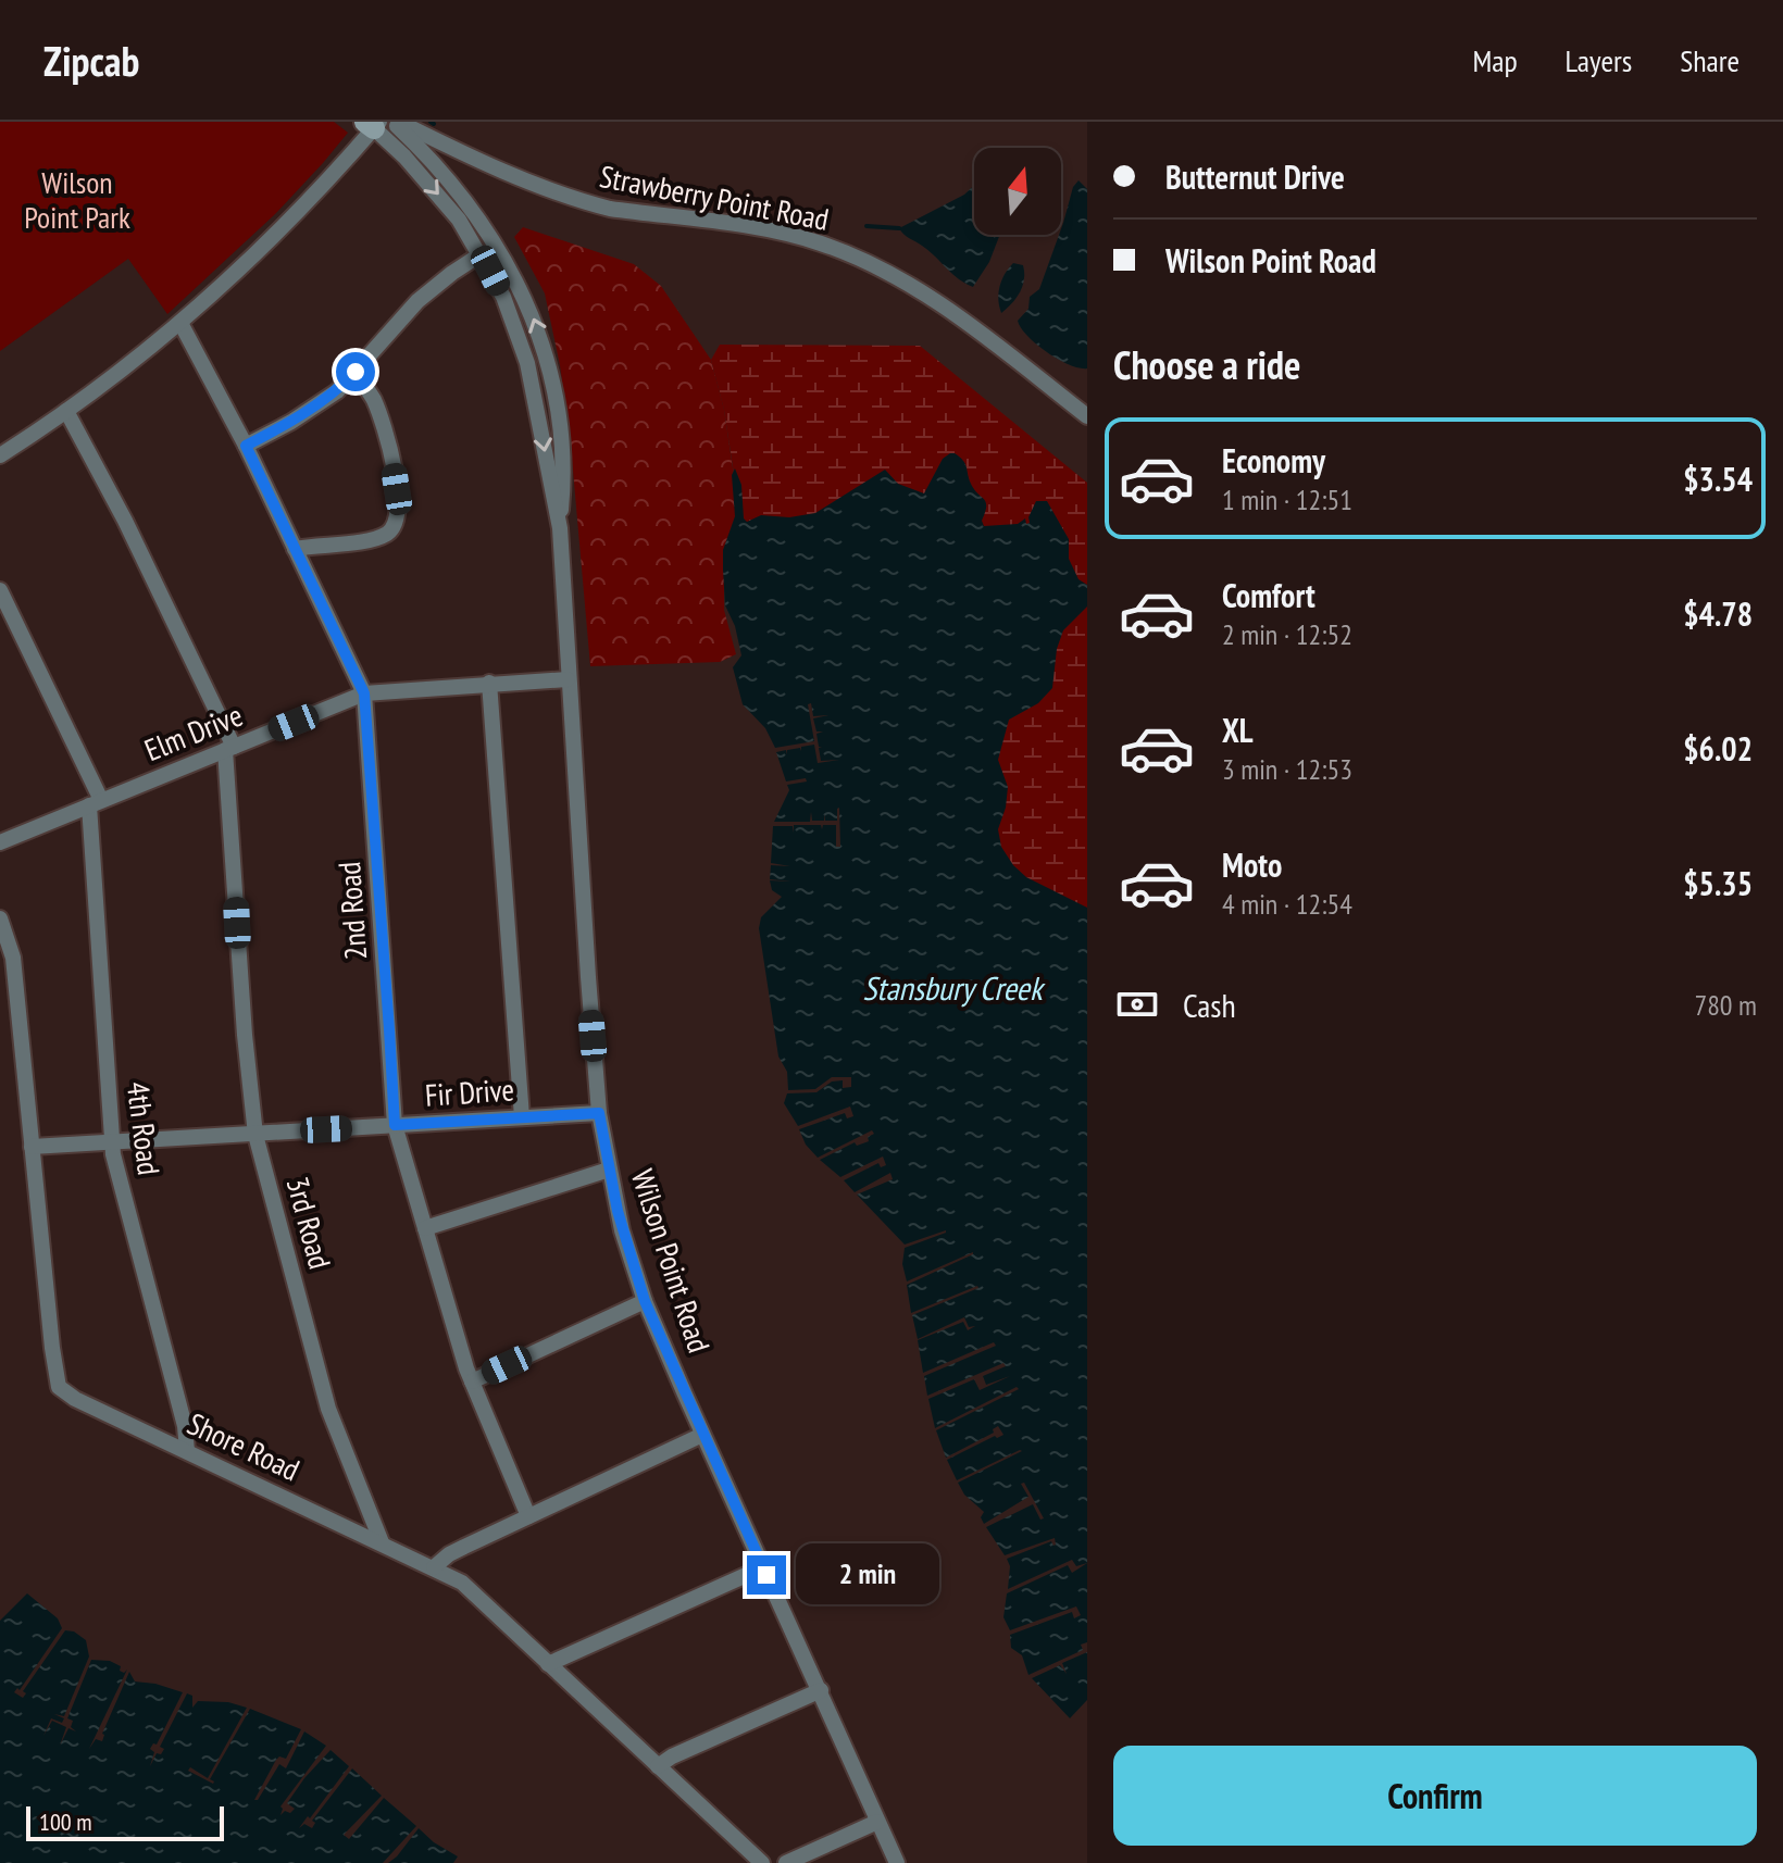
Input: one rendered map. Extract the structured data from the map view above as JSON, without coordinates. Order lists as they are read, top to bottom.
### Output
{
  "streets": {
    "street": [
      "Strawberry Point Road",
      "Elm Drive",
      "2nd Road",
      "Fir Drive",
      "4th Road",
      "3rd Road",
      "Wilson Point Road",
      "Shore Road"
    ]
  },
  "crossings": [
    ["Strawberry Point Road", "Wilson Point Road"],
    ["Elm Drive", "2nd Road"],
    ["Elm Drive", "4th Road"],
    ["Elm Drive", "3rd Road"],
    ["Elm Drive", "Wilson Point Road"],
    ["2nd Road", "Fir Drive"],
    ["Fir Drive", "4th Road"],
    ["Fir Drive", "3rd Road"],
    ["Fir Drive", "Wilson Point Road"],
    ["Fir Drive", "Shore Road"],
    ["4th Road", "Shore Road"],
    ["3rd Road", "Shore Road"]
  ],
  "water": ["Stansbury Creek"],
  "parks": ["Wilson Point Park"],
  "scale_bar": "100 m",
  "north": "top",
  "page": {
    "header": "Zipcab",
    "nav": ["Map", "Layers", "Share"],
    "banner": ["Butternut Drive", "Wilson Point Road"],
    "heading": "Choose a ride",
    "list": [
      {
        "name": "Economy",
        "note": "1 min · 12:51",
        "value": "$3.54"
      },
      {
        "name": "Comfort",
        "note": "2 min · 12:52",
        "value": "$4.78"
      },
      {
        "name": "XL",
        "note": "3 min · 12:53",
        "value": "$6.02"
      },
      {
        "name": "Moto",
        "note": "4 min · 12:54",
        "value": "$5.35"
      }
    ],
    "pay": ["Cash", "780 m"],
    "bubble": "2 min",
    "buttons": "Confirm",
    "scale": "100 m"
  }
}
